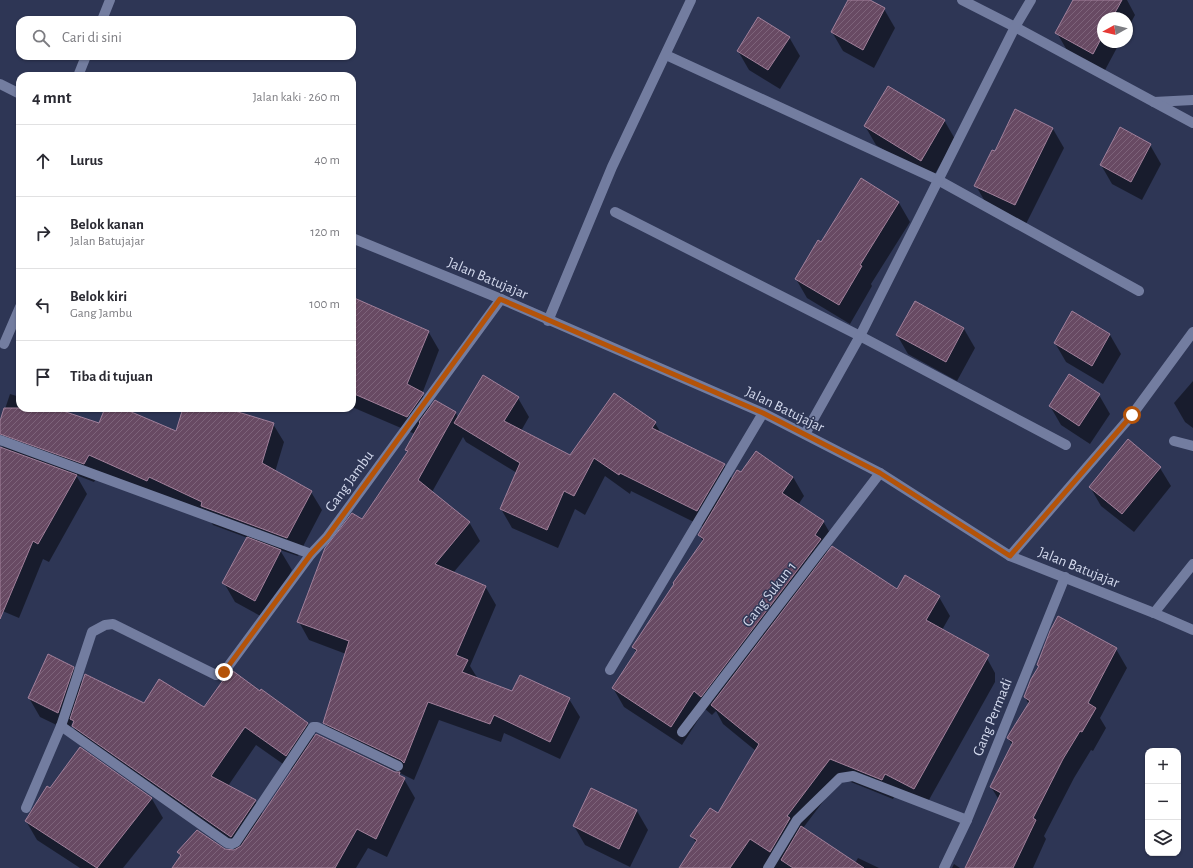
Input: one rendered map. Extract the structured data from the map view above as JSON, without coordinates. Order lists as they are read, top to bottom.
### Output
{
  "streets": {
    "street": [
      "Jalan Batujajar",
      "Gang Jambu",
      "Gang Sukun 1",
      "Gang Permadi"
    ]
  },
  "crossings": [
    ["Jalan Batujajar", "Gang Jambu"],
    ["Jalan Batujajar", "Gang Sukun 1"],
    ["Jalan Batujajar", "Gang Permadi"]
  ],
  "north": "left",
  "page": {
    "search": "Cari di sini",
    "heading": ["4 mnt", "Jalan kaki · 260 m"],
    "list": [
      ["Lurus", "40 m"],
      ["Belok kanan", "Jalan Batujajar", "120 m"],
      ["Belok kiri", "Gang Jambu", "100 m"],
      "Tiba di tujuan"
    ],
    "map_buttons": ["+", "−"]
  }
}
